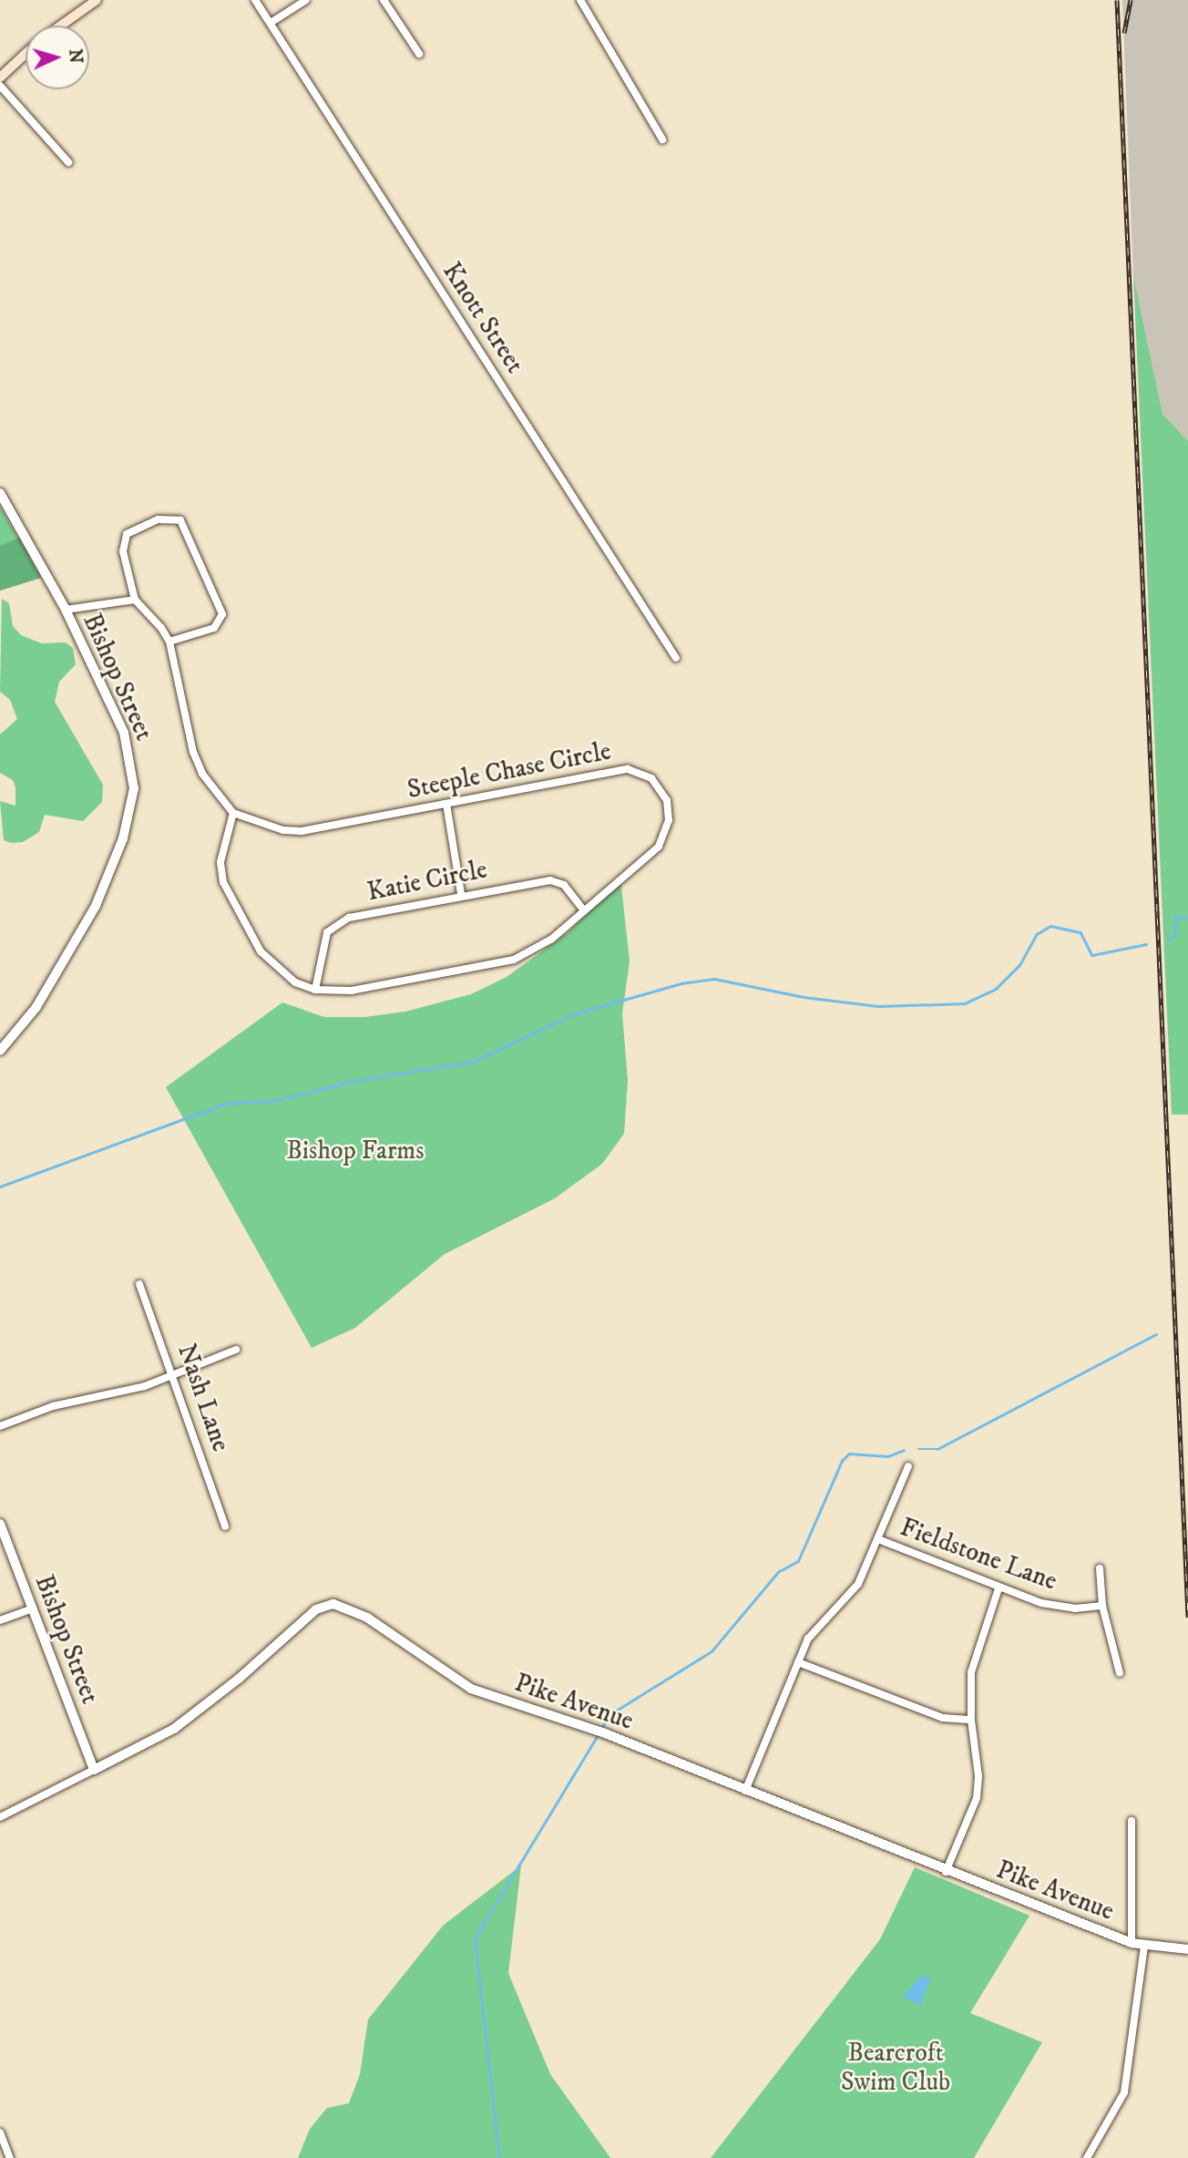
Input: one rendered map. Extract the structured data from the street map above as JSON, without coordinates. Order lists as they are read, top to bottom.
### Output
{
  "streets": {
    "street": [
      "Knott Street",
      "Bishop Street",
      "Steeple Chase Circle",
      "Katie Circle",
      "Nash Lane",
      "Fieldstone Lane",
      "Pike Avenue"
    ]
  },
  "crossings": [
    ["Bishop Street", "Pike Avenue"],
    ["Steeple Chase Circle", "Katie Circle"]
  ],
  "parks": ["Bishop Farms", "Bearcroft Swim Club"],
  "north": "right"
}
